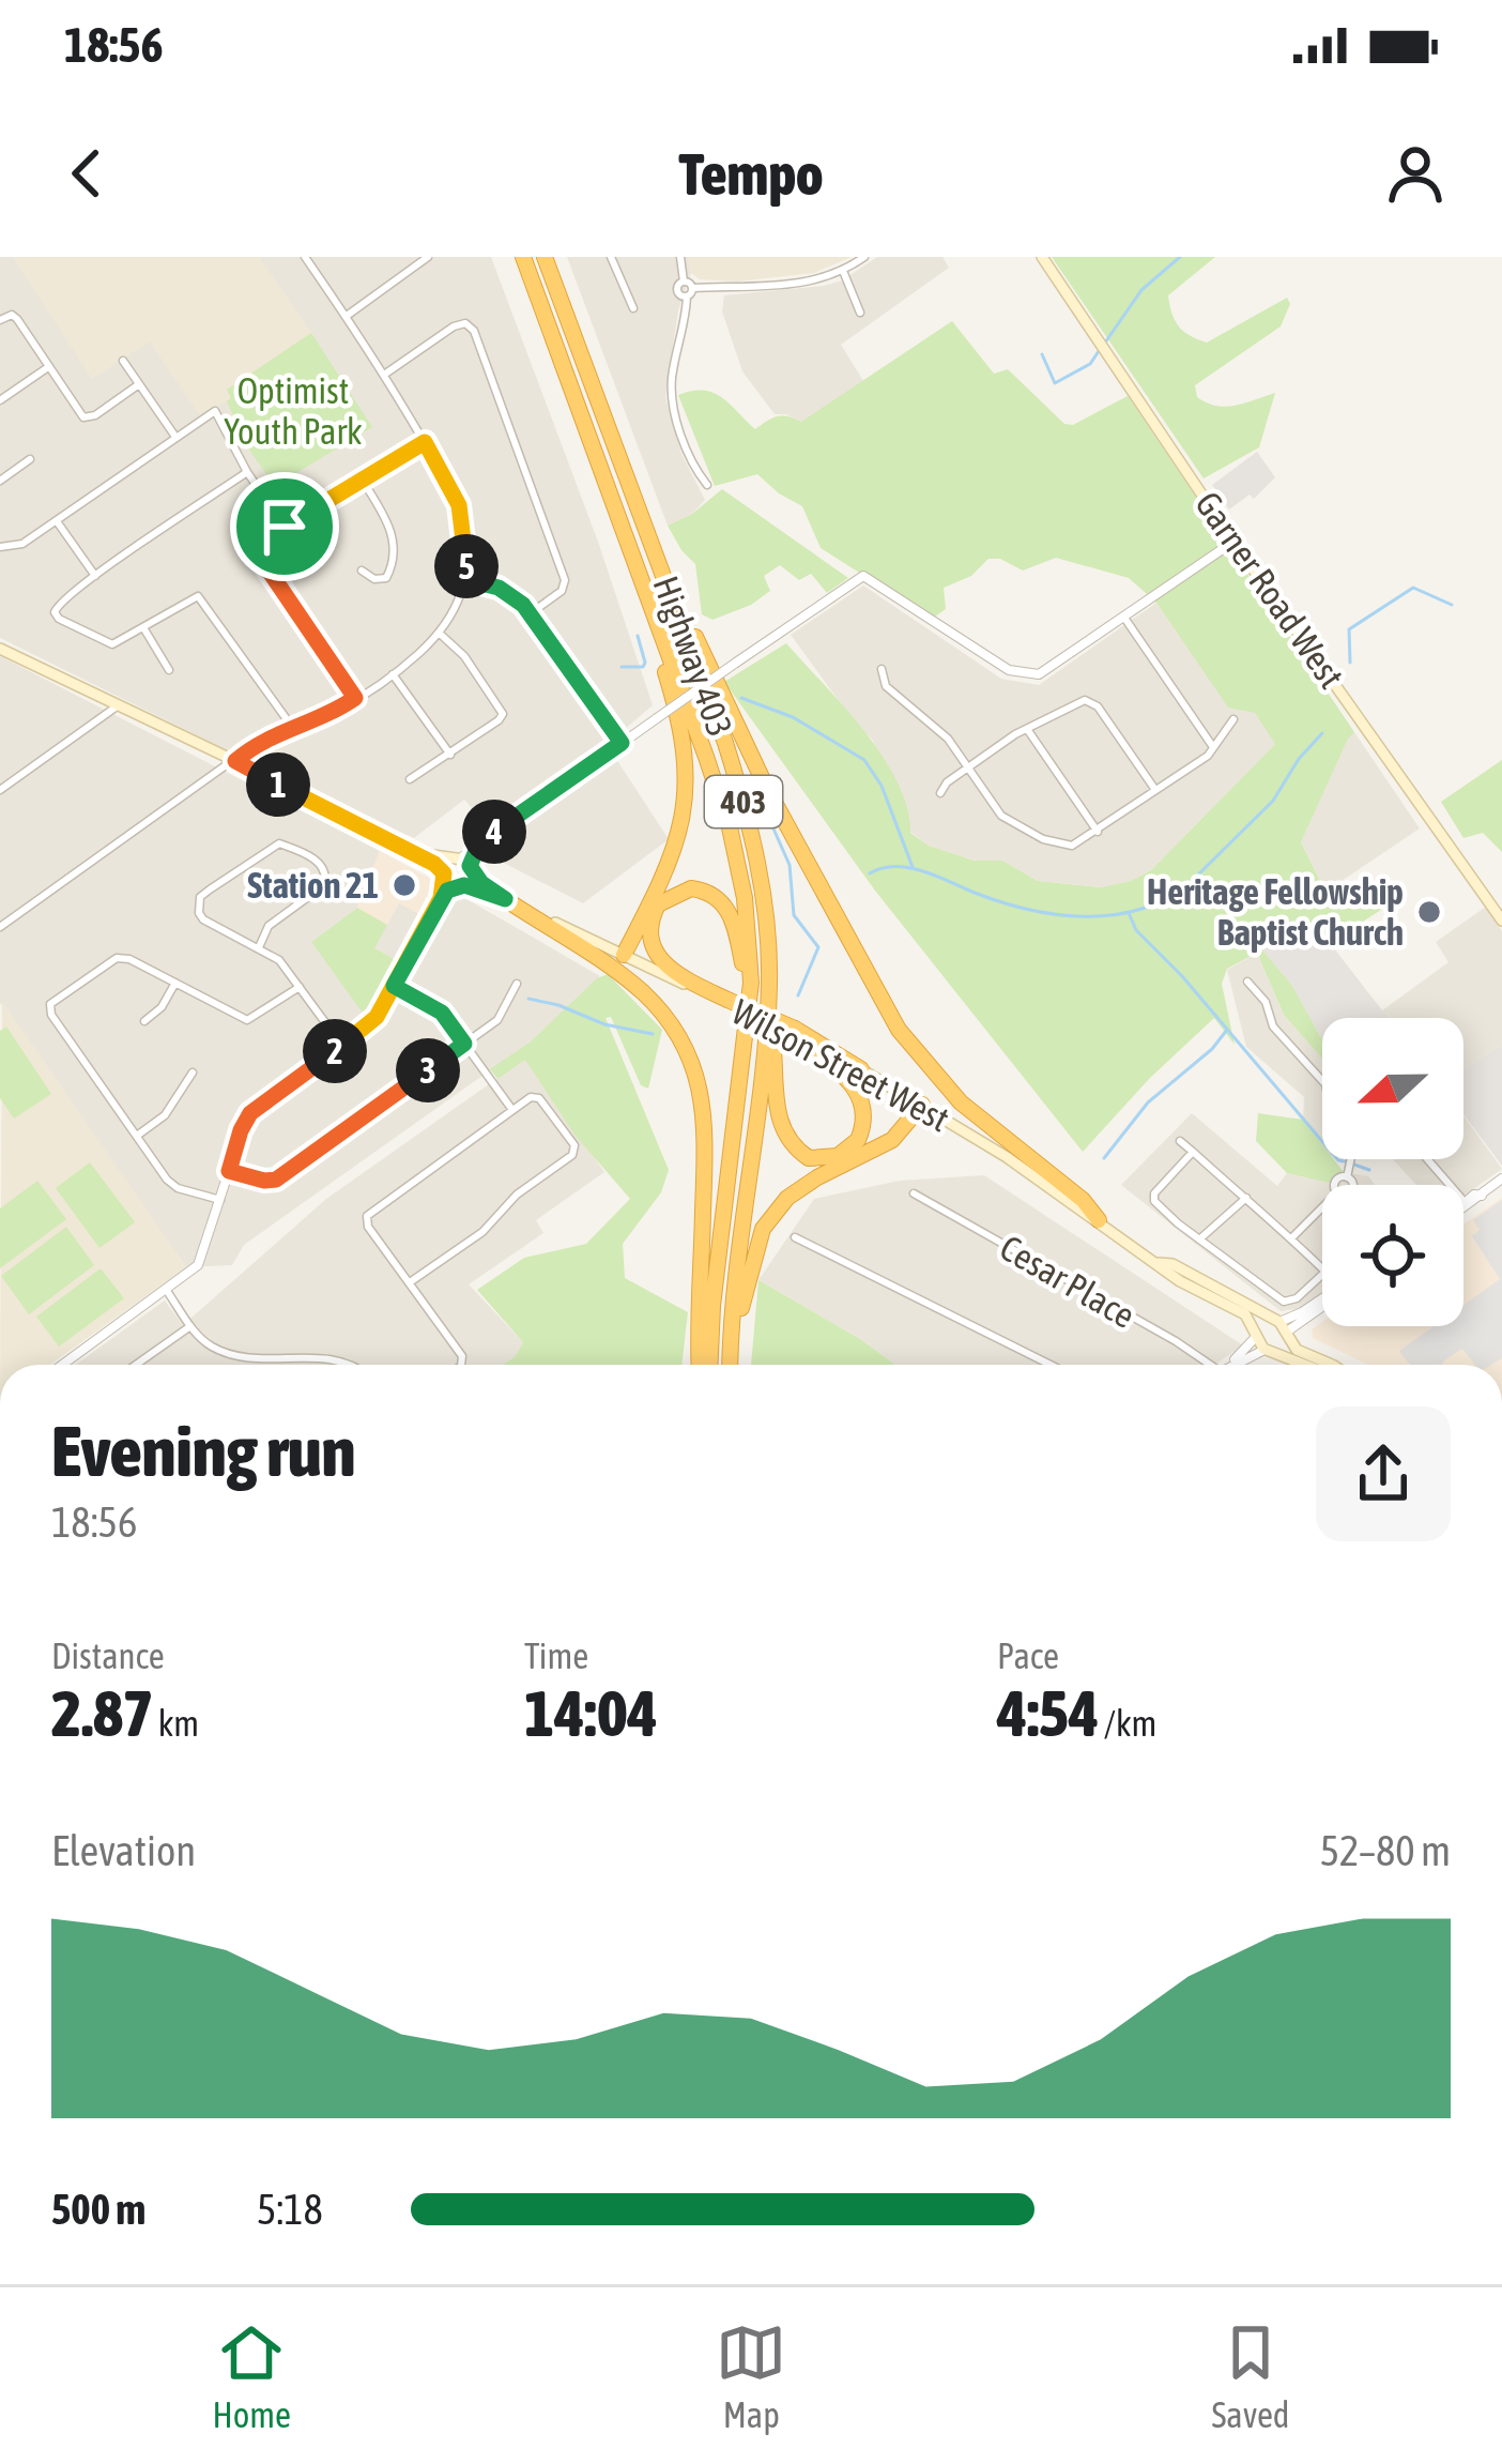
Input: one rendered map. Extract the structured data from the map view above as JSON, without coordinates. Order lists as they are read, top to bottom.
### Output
{
  "streets": {
    "highway": ["Highway 403", "403"],
    "main road": ["Garner Road West", "Wilson Street West"],
    "street": ["Cesar Place"]
  },
  "crossings": [
    ["Highway 403", "403"]
  ],
  "parks": ["Optimist Youth Park"],
  "places": ["Station 21", "Heritage Fellowship Baptist Church"],
  "north": "left",
  "page": {
    "status": "18:56",
    "header": "Tempo",
    "pins": [
      "5",
      "1",
      "4",
      "2",
      "3"
    ],
    "heading": ["Evening run", "18:56"],
    "stats": [
      ["Distance", "2.87 km"],
      ["Time", "14:04"],
      ["Pace", "4:54 /km"]
    ],
    "chart": ["Elevation", "52–80 m"],
    "list": [
      {
        "name": "500 m",
        "note": "5:18"
      }
    ],
    "tabs": ["Home", "Map", "Saved"]
  }
}
